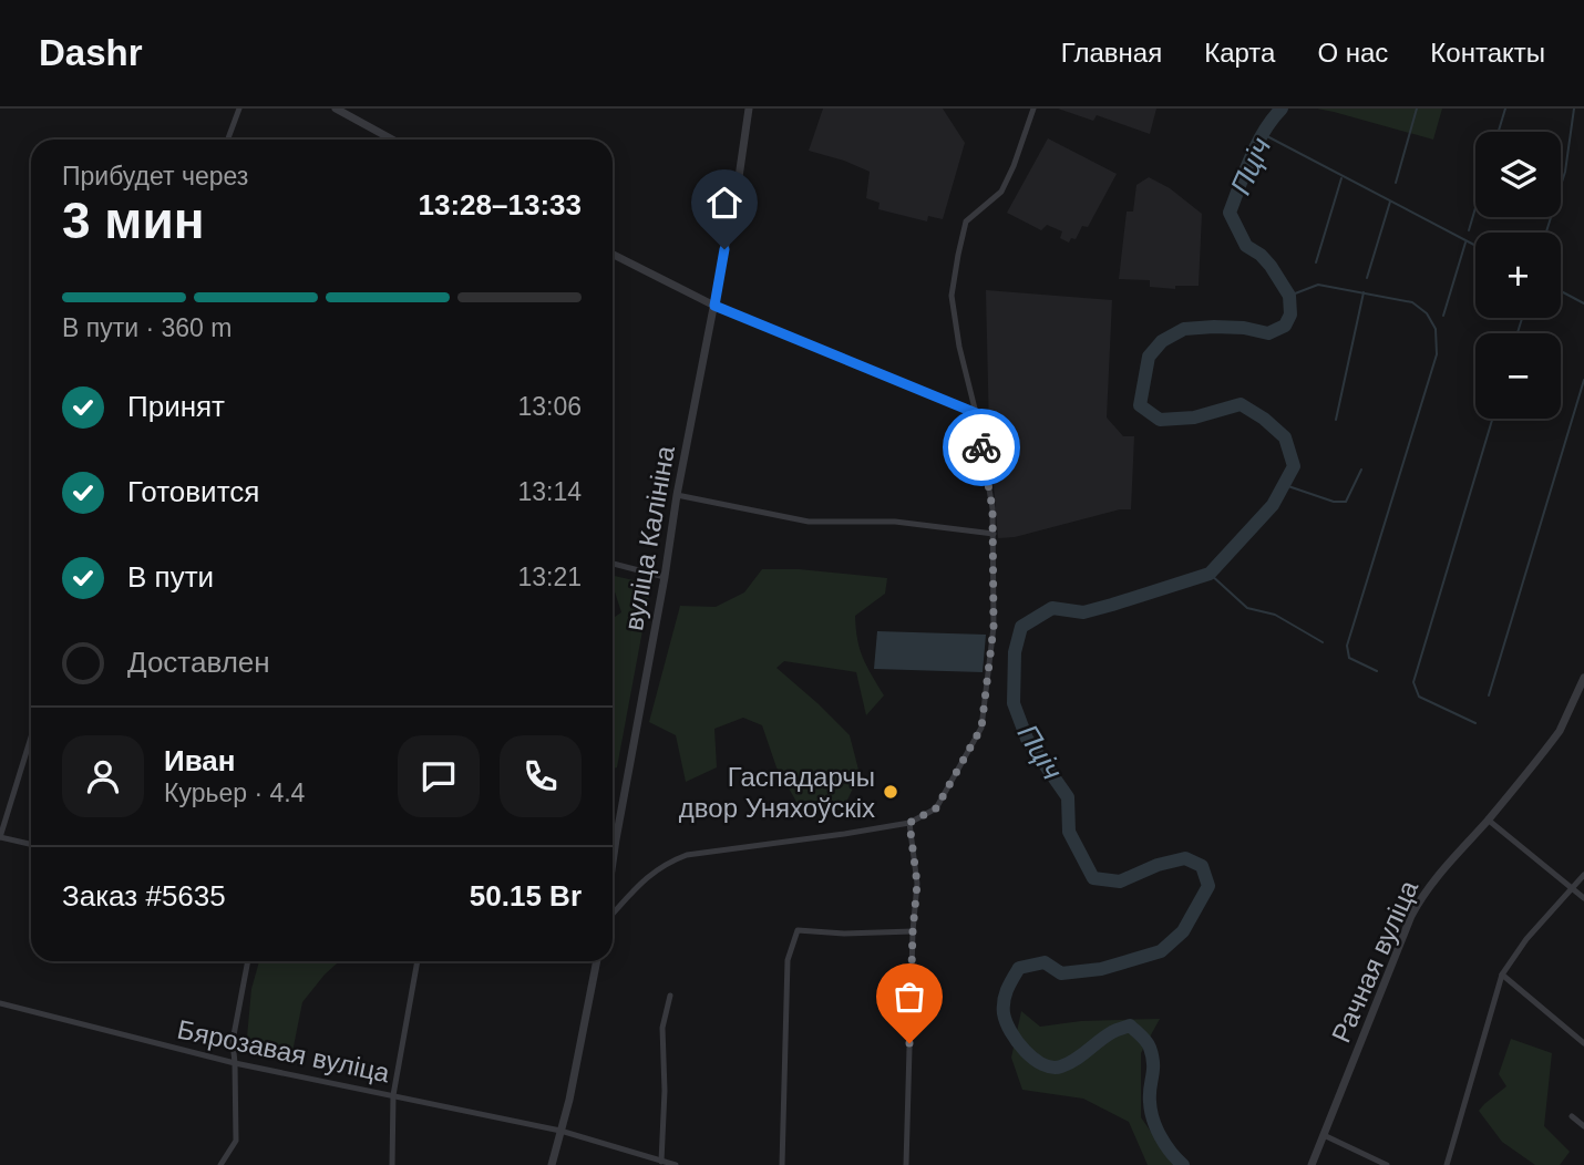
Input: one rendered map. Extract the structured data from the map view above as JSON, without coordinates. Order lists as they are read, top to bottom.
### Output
{
  "streets": {
    "street": ["вуліца Калініна", "Рачная вуліца", "Бярозавая вуліца"]
  },
  "water": ["Пціч"],
  "places": ["Гаспадарчы двор Уняхоўскіх"],
  "page": {
    "header": "Dashr",
    "nav": [
      "Главная",
      "Карта",
      "О нас",
      "Контакты"
    ],
    "map_buttons": ["+", "−"],
    "heading": ["3 мин", "Прибудет через", "13:28–13:33"],
    "panel": [
      "Иван",
      "Курьер · 4.4",
      "Заказ #5635",
      "50.15 Br"
    ],
    "bar": "В пути · 360 m",
    "list": [
      ["Принят", "13:06"],
      ["Готовится", "13:14"],
      ["В пути", "13:21"],
      "Доставлен"
    ]
  }
}
